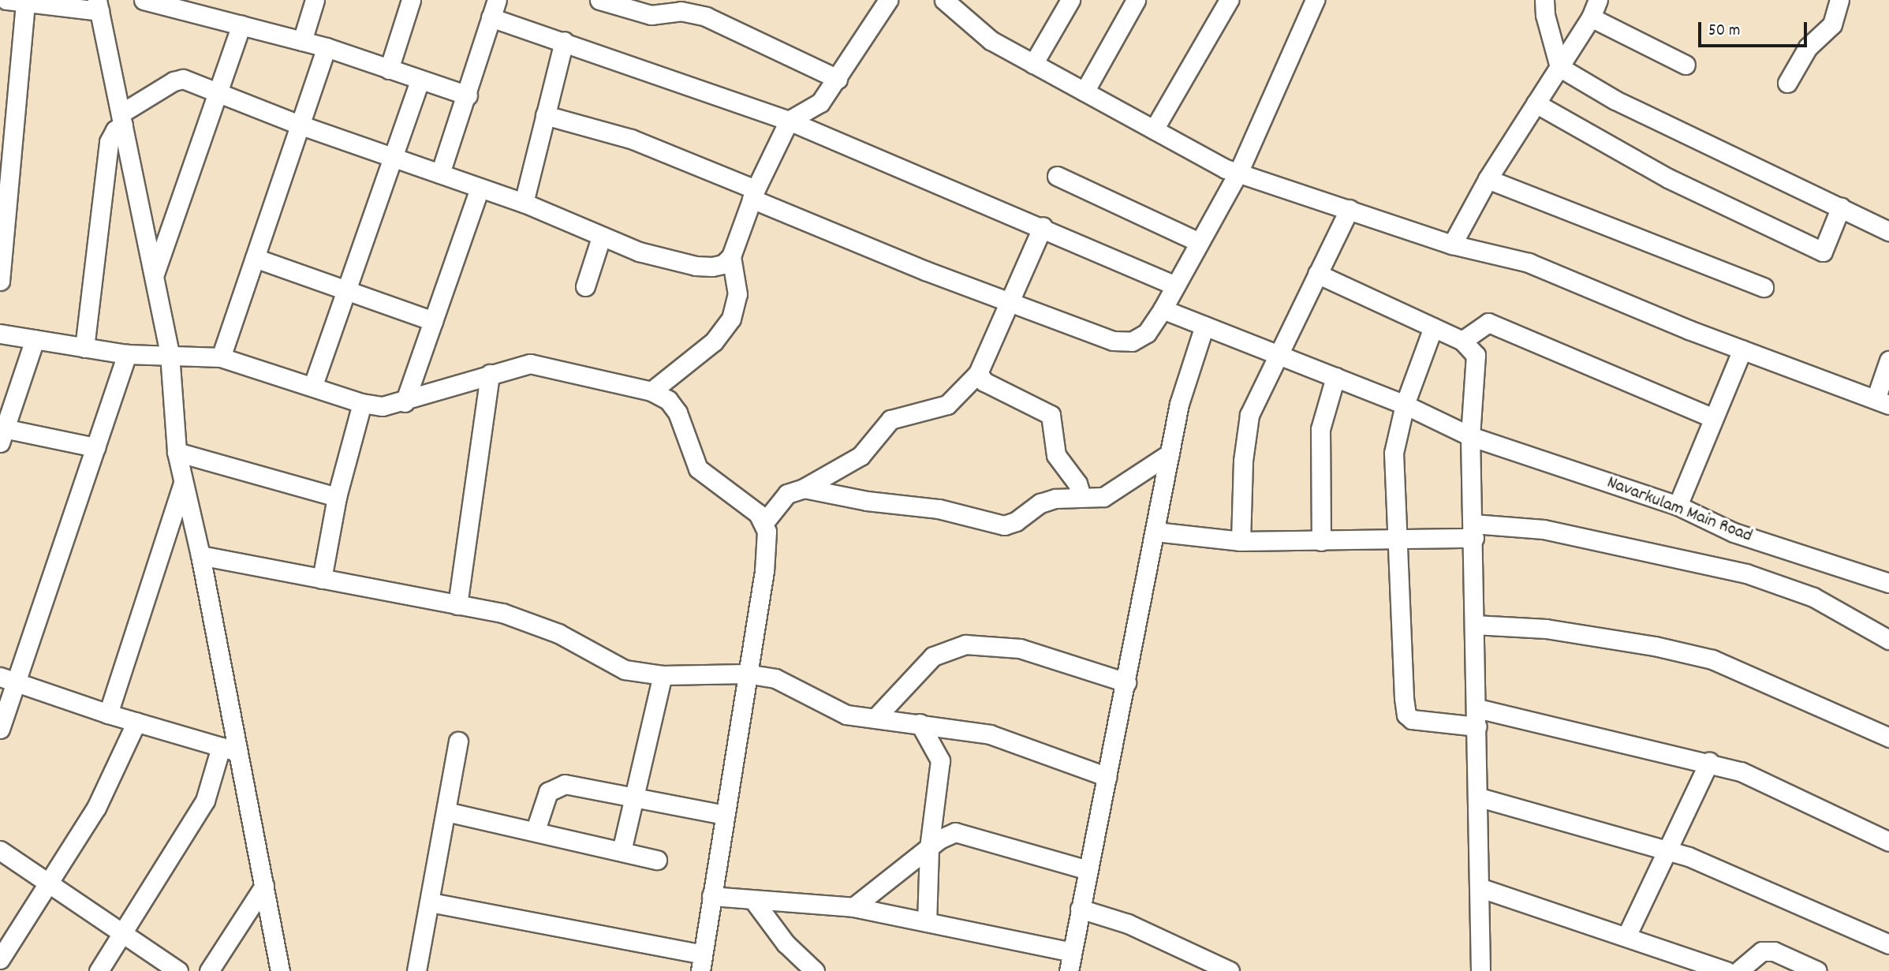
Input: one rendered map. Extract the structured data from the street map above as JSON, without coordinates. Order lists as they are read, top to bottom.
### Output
{
  "streets": {
    "street": ["Navarkulam Main Road"]
  },
  "scale_bar": "50 m"
}
